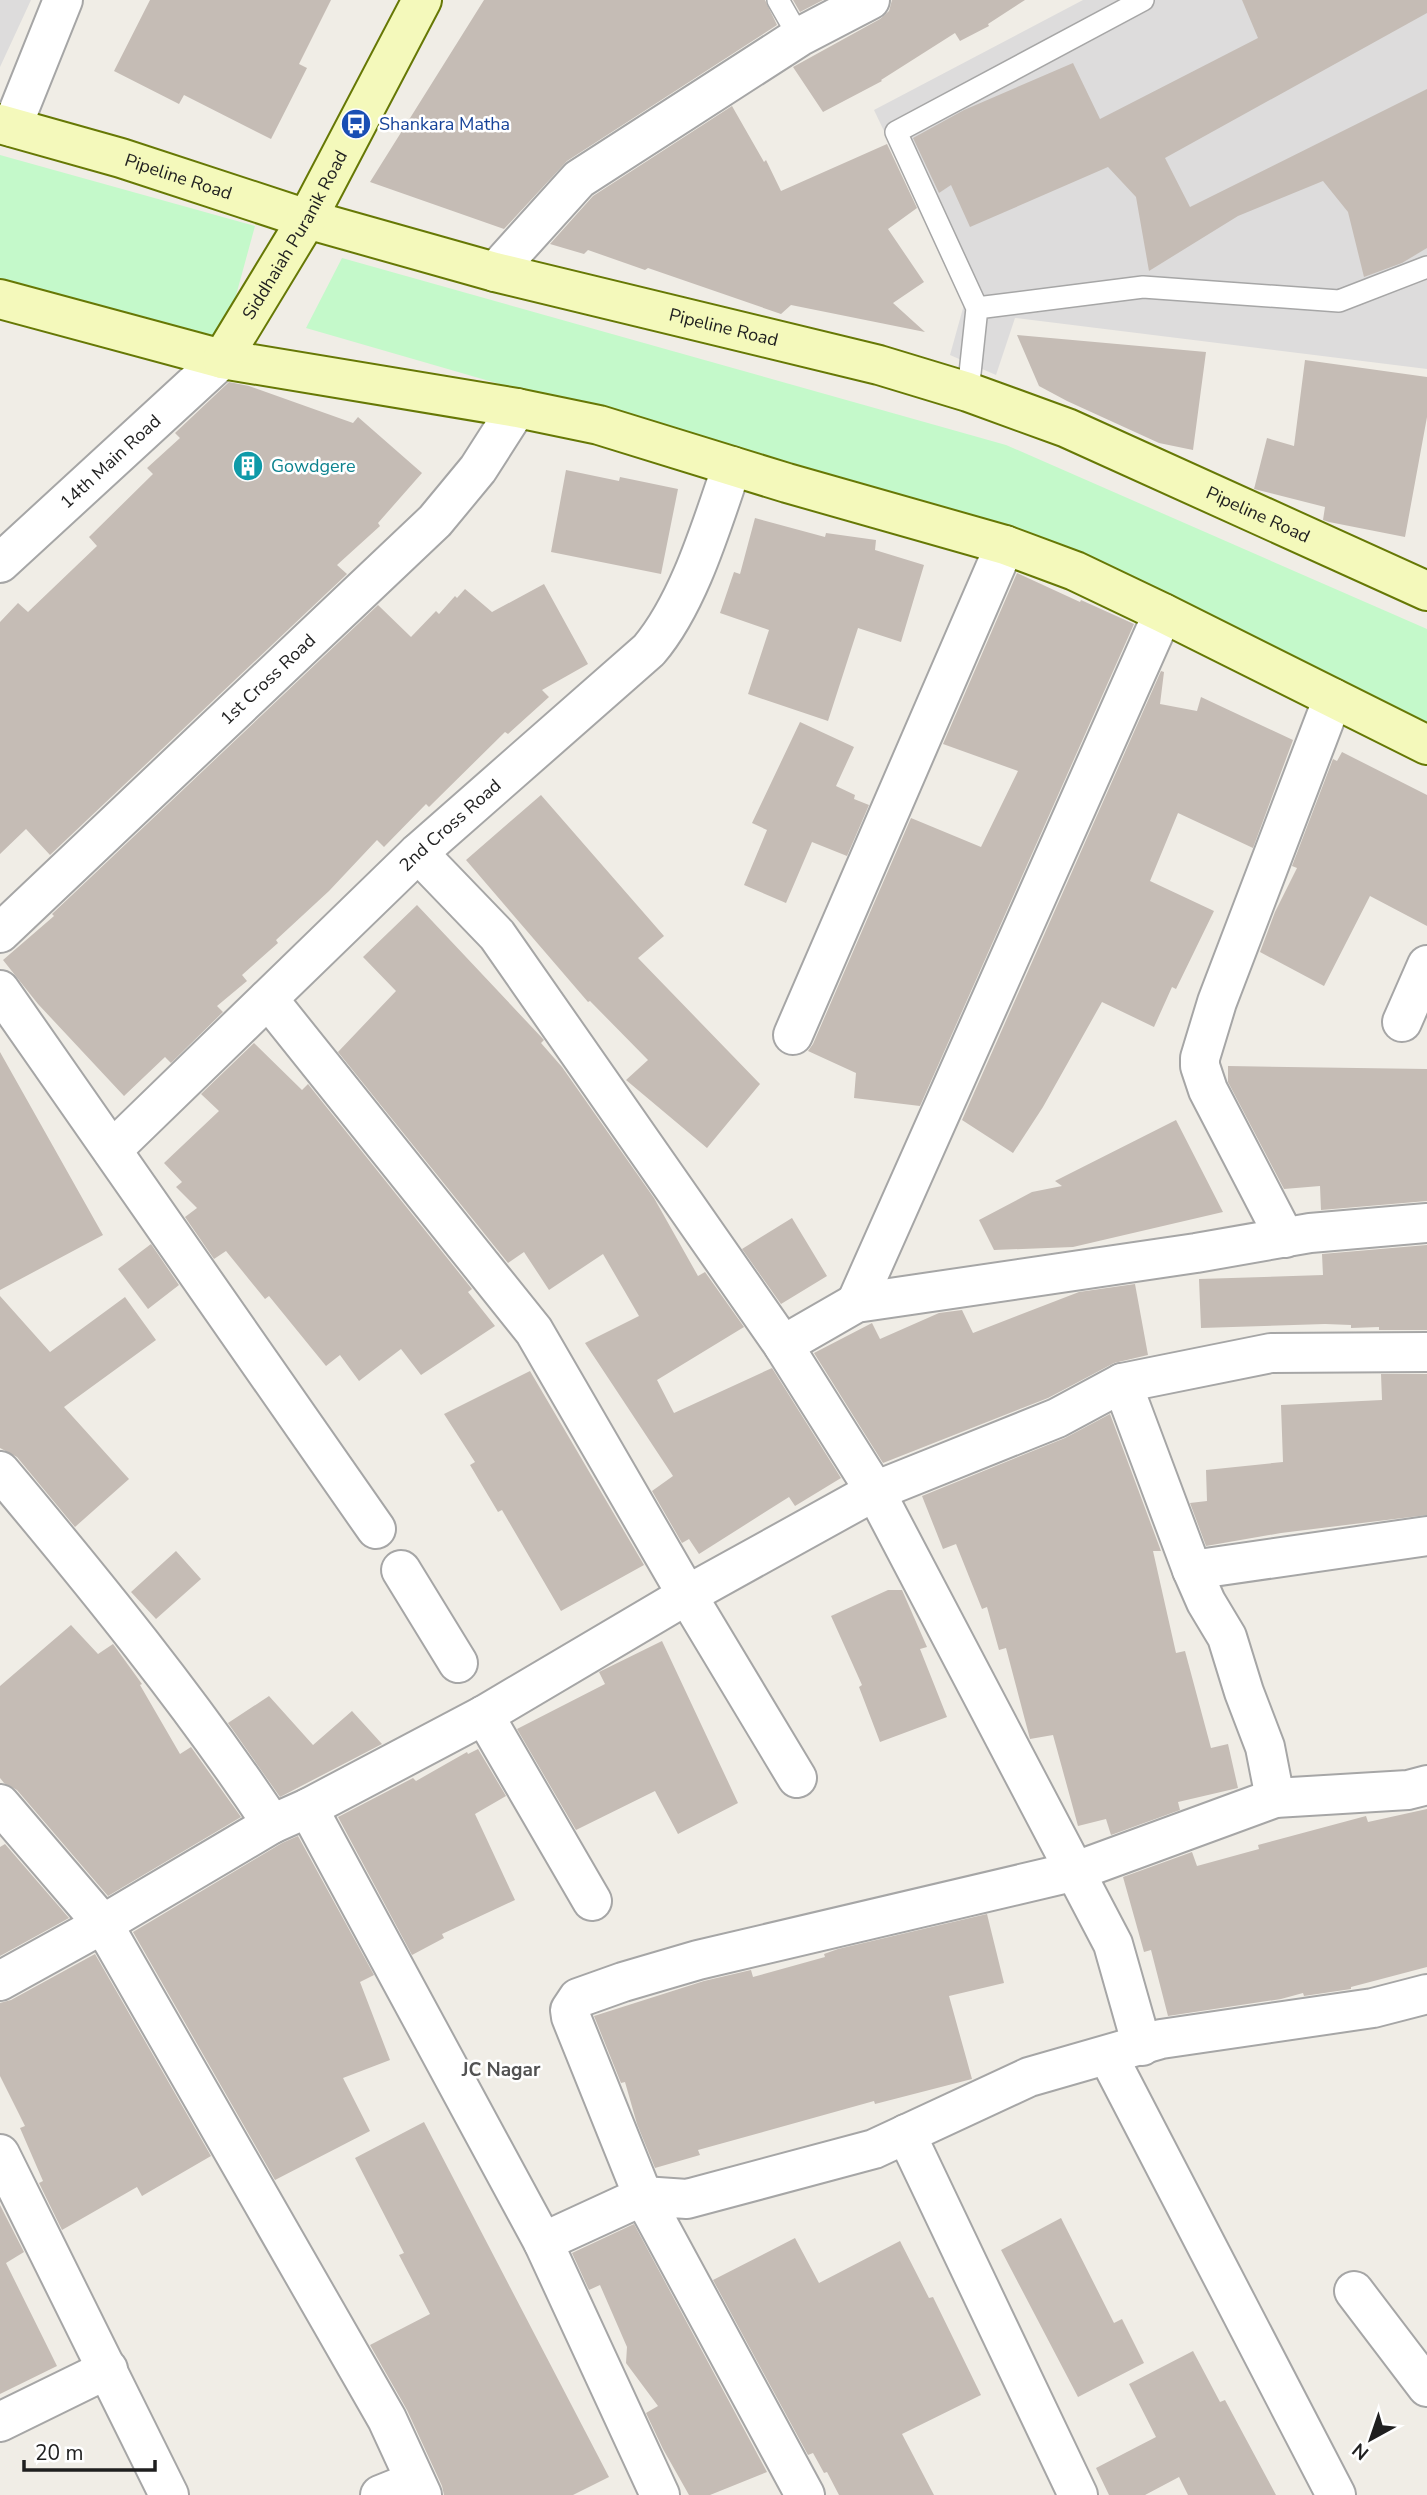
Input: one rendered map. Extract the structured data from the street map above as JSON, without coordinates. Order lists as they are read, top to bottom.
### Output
{
  "streets": {
    "main road": ["Pipeline Road", "Siddhaiah Puranik Road"],
    "street": ["14th Main Road", "1st Cross Road", "2nd Cross Road"]
  },
  "crossings": [
    ["Pipeline Road", "Siddhaiah Puranik Road"],
    ["Siddhaiah Puranik Road", "14th Main Road"]
  ],
  "districts": ["JC Nagar"],
  "places": {
    "bus stop": ["Shankara Matha"],
    "building": ["Gowdgere"]
  },
  "scale_bar": "20 m",
  "north": "bottom left"
}
